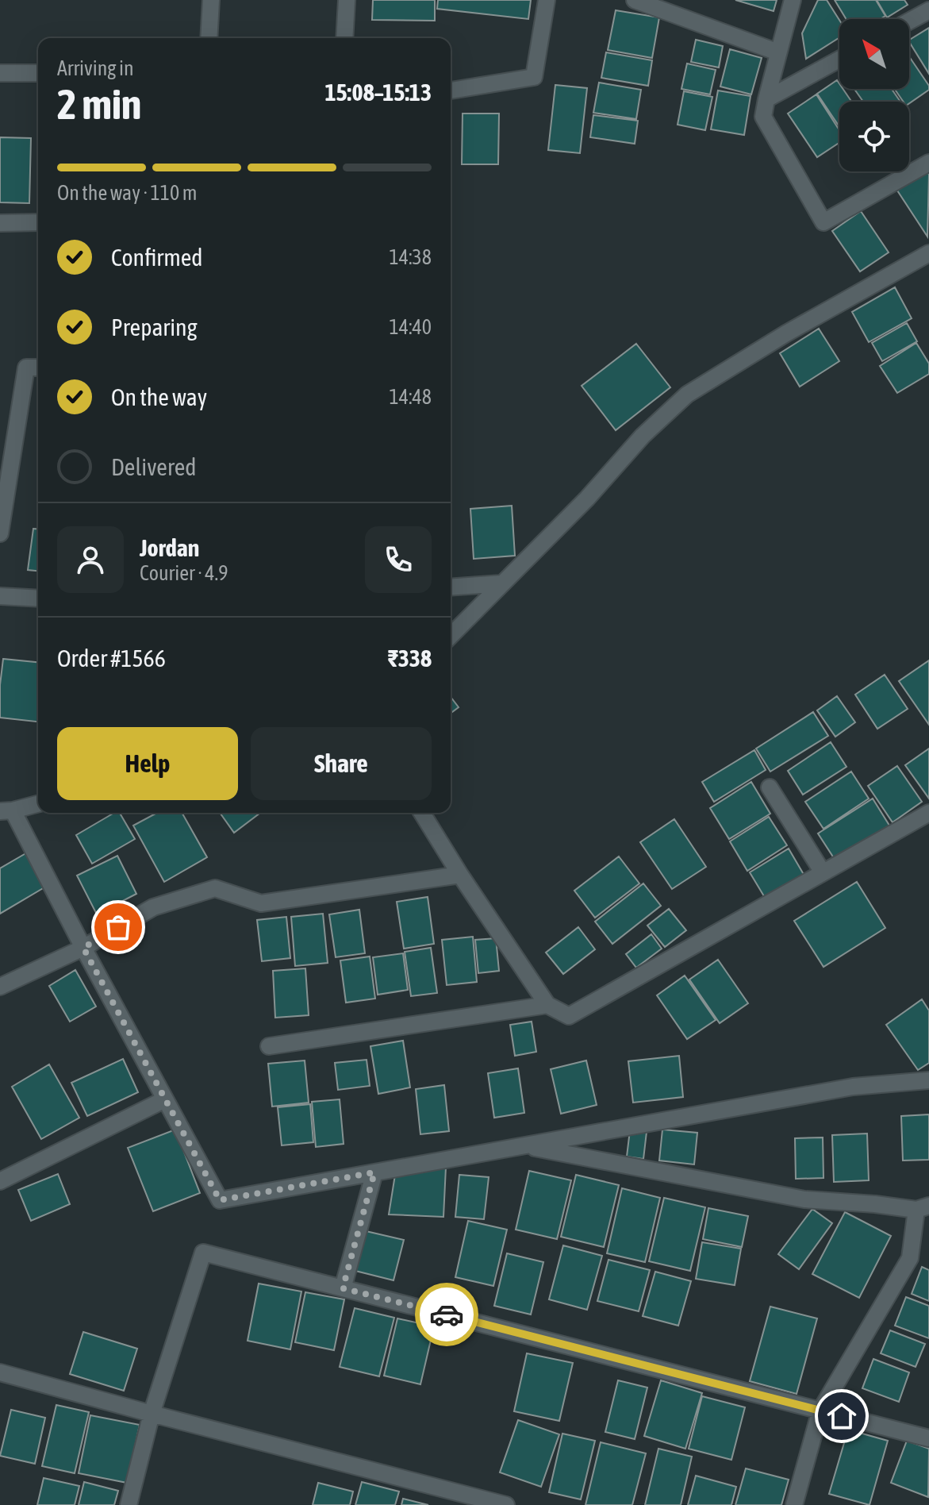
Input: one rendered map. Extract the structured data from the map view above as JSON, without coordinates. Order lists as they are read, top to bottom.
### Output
{
  "north": "top left",
  "page": {
    "heading": ["2 min", "Arriving in", "15:08–15:13"],
    "panel": [
      "Jordan",
      "Courier · 4.9",
      "Order #1566",
      "₹338"
    ],
    "bar": "On the way · 110 m",
    "list": [
      ["Confirmed", "14:38"],
      ["Preparing", "14:40"],
      ["On the way", "14:48"],
      "Delivered"
    ],
    "buttons": ["Help", "Share"]
  }
}
